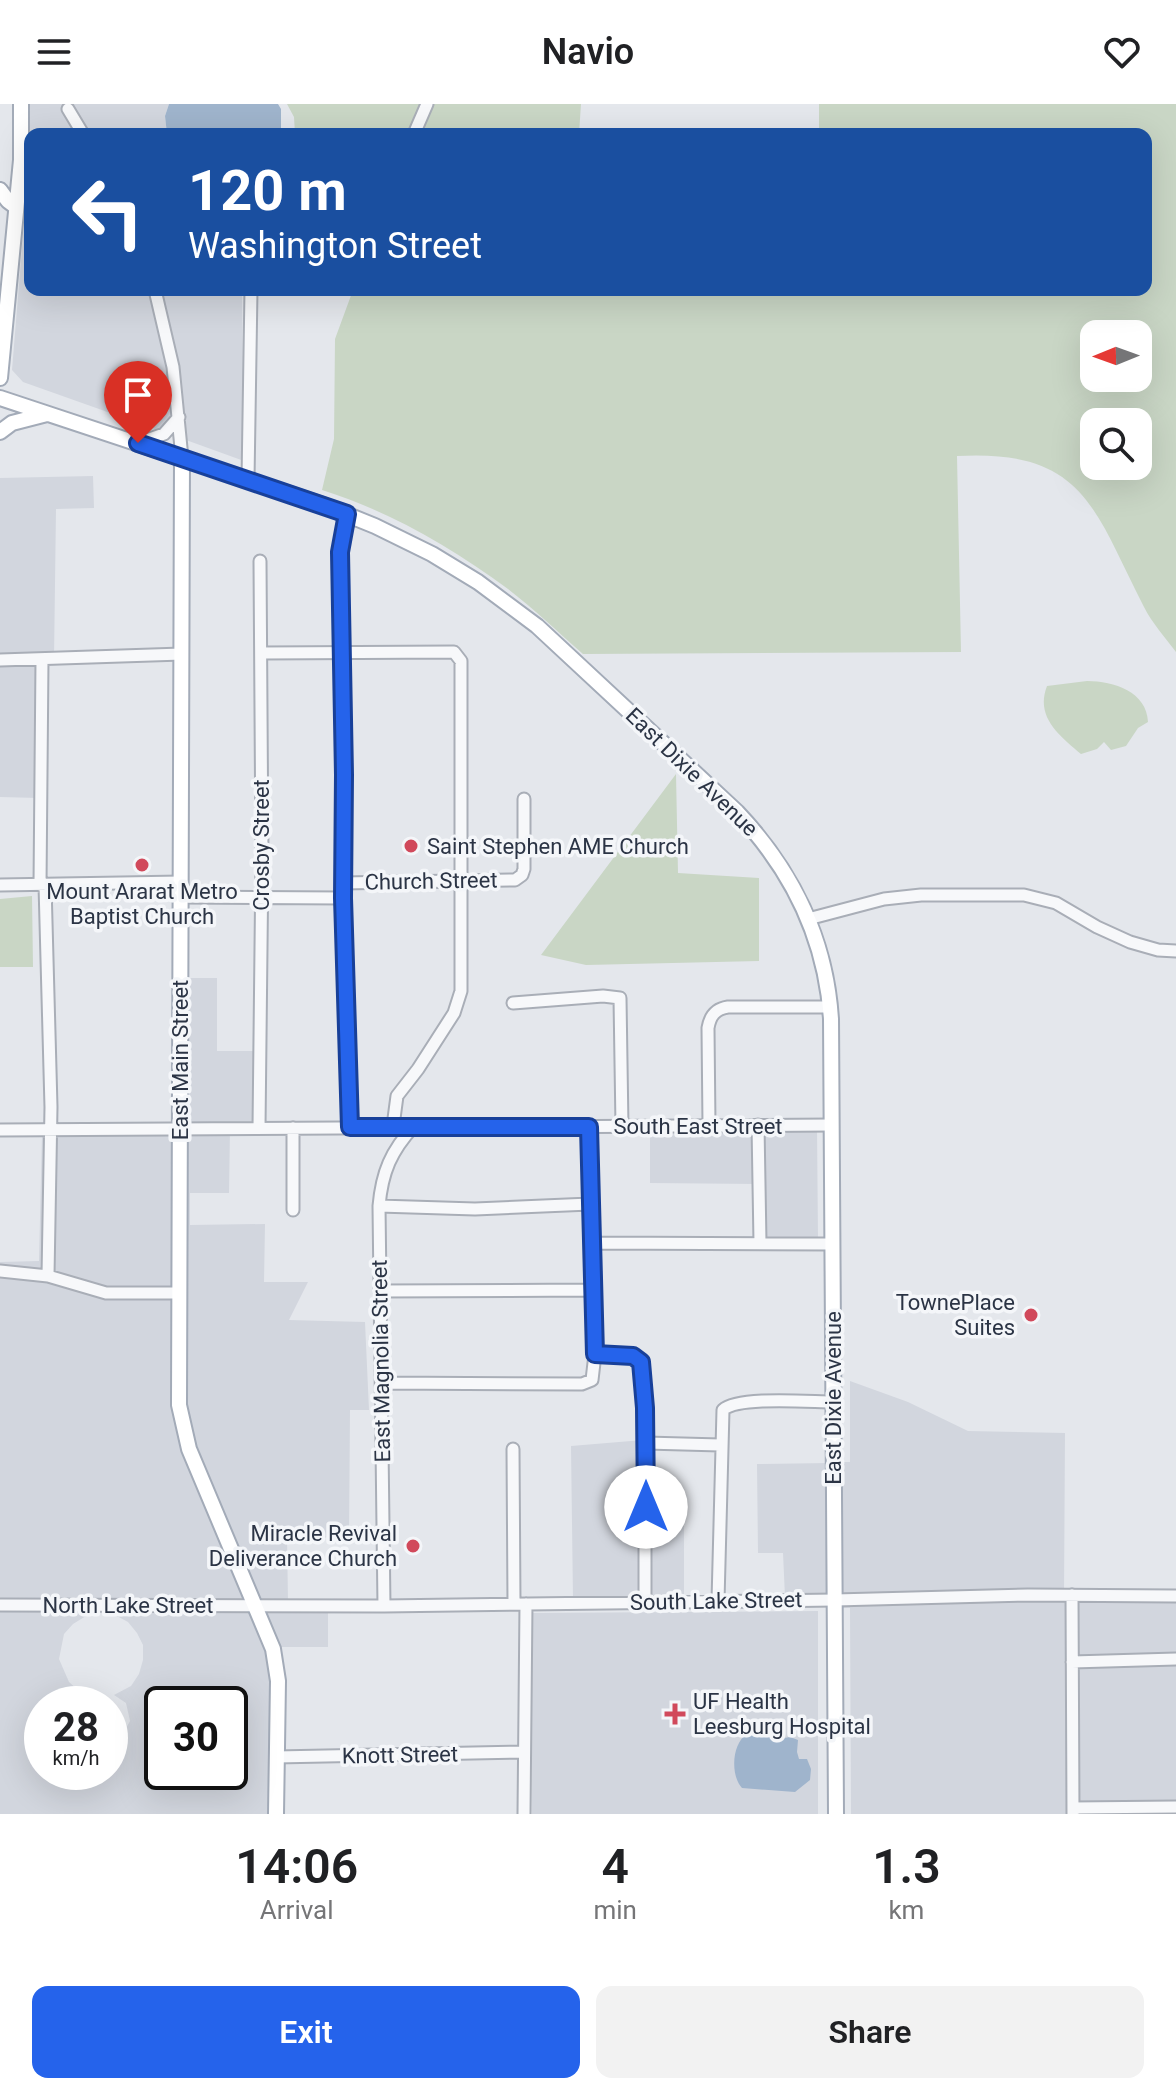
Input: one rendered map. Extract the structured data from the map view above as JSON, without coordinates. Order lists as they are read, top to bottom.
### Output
{
  "streets": {
    "main road": ["East Dixie Avenue", "East Main Street"],
    "street": [
      "Crosby Street",
      "Church Street",
      "South East Street",
      "East Magnolia Street",
      "South Lake Street",
      "North Lake Street",
      "Knott Street"
    ]
  },
  "crossings": [
    ["East Dixie Avenue", "East Main Street"],
    ["East Dixie Avenue", "South East Street"],
    ["East Dixie Avenue", "South Lake Street"],
    ["Crosby Street", "Church Street"],
    ["Crosby Street", "South East Street"],
    ["Church Street", "East Main Street"],
    ["East Main Street", "South East Street"],
    ["East Main Street", "South Lake Street"],
    ["East Main Street", "North Lake Street"],
    ["East Main Street", "Knott Street"],
    ["South East Street", "East Magnolia Street"],
    ["East Magnolia Street", "South Lake Street"],
    ["South Lake Street", "North Lake Street"]
  ],
  "places": {
    "other": [
      "Saint Stephen AME Church",
      "Mount Ararat Metro Baptist Church",
      "TownePlace Suites",
      "Miracle Revival Deliverance Church"
    ],
    "health": ["UF Health Leesburg Hospital"]
  },
  "north": "left",
  "page": {
    "header": "Navio",
    "turn": ["120 m", "Washington Street"],
    "speed": "28 km/h",
    "limit": "30",
    "eta": [
      "14:06",
      "Arrival",
      "4",
      "min",
      "1.3",
      "km"
    ],
    "buttons": ["Exit", "Share"]
  }
}
